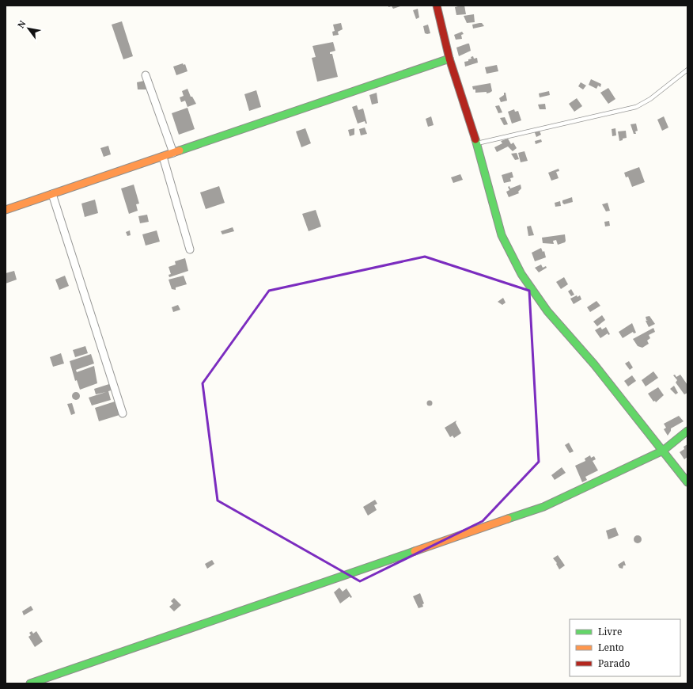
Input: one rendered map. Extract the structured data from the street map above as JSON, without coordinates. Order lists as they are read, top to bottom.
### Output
{
  "legend": ["Livre", "Lento", "Parado"],
  "north": "top left"
}
